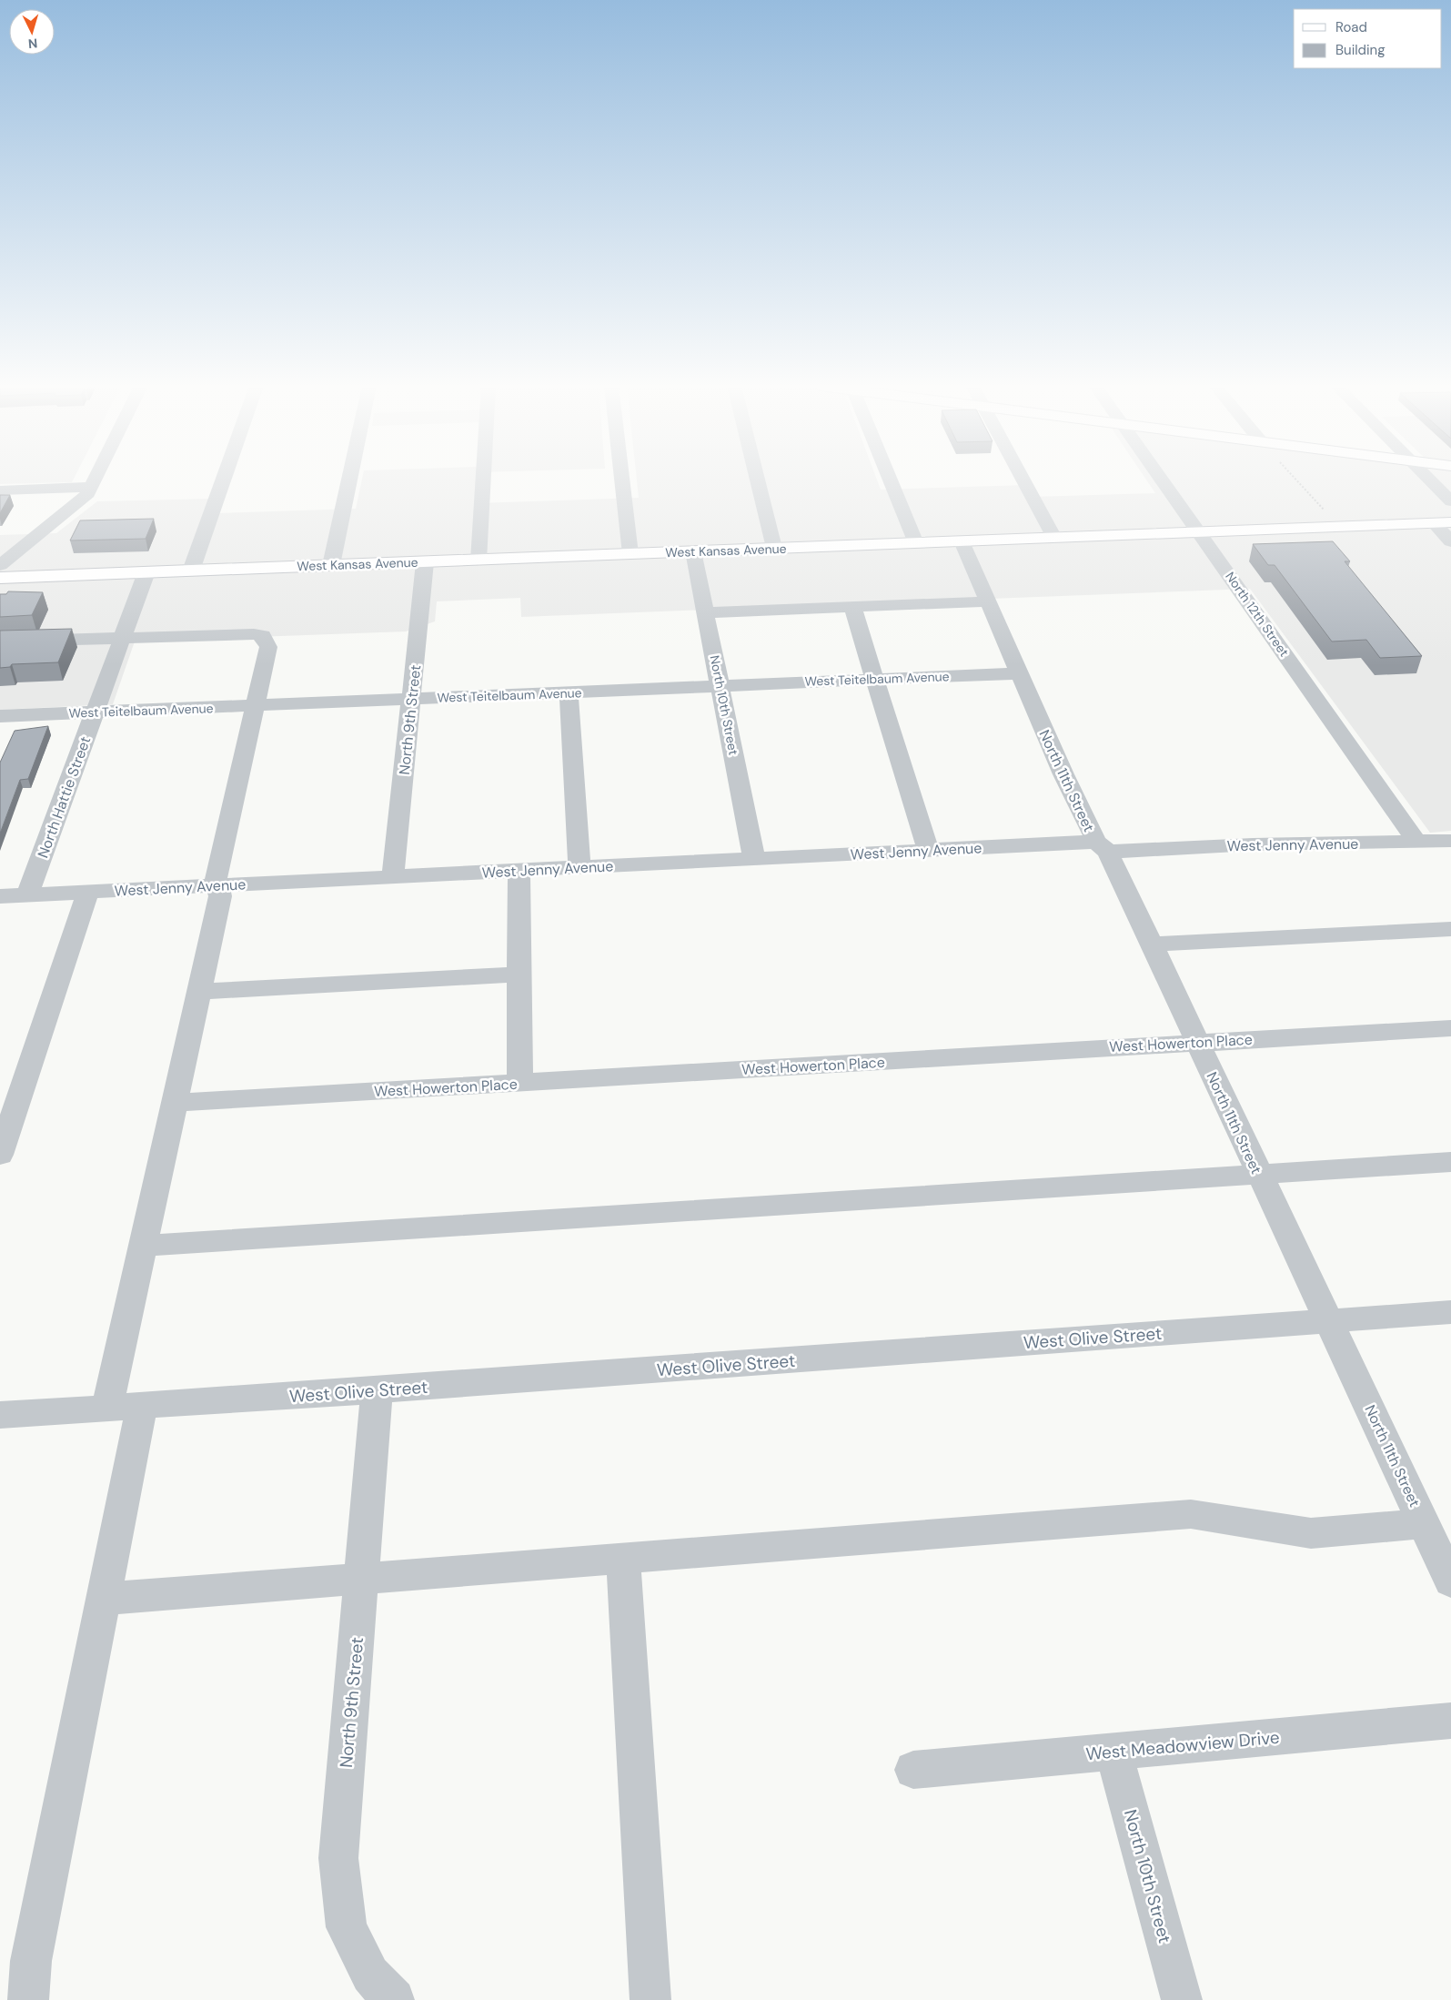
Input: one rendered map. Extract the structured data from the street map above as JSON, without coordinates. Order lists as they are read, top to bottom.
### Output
{
  "streets": {
    "main road": ["West Kansas Avenue"],
    "street": [
      "North 12th Street",
      "West Teitelbaum Avenue",
      "North 10th Street",
      "North 9th Street",
      "North 11th Street",
      "North Hattie Street",
      "West Jenny Avenue",
      "West Howerton Place",
      "West Olive Street",
      "West Meadowview Drive"
    ]
  },
  "crossings": [
    ["West Kansas Avenue", "North 12th Street"],
    ["West Kansas Avenue", "North 10th Street"],
    ["West Kansas Avenue", "North 9th Street"],
    ["West Kansas Avenue", "North 11th Street"],
    ["West Kansas Avenue", "North Hattie Street"],
    ["North 12th Street", "West Jenny Avenue"],
    ["West Teitelbaum Avenue", "North 10th Street"],
    ["West Teitelbaum Avenue", "North 9th Street"],
    ["West Teitelbaum Avenue", "North 11th Street"],
    ["West Teitelbaum Avenue", "North Hattie Street"],
    ["North 10th Street", "West Jenny Avenue"],
    ["North 10th Street", "West Meadowview Drive"],
    ["North 9th Street", "West Jenny Avenue"],
    ["North 9th Street", "West Olive Street"],
    ["North 11th Street", "West Jenny Avenue"],
    ["North 11th Street", "West Howerton Place"],
    ["North 11th Street", "West Olive Street"],
    ["North Hattie Street", "West Jenny Avenue"]
  ],
  "legend": ["Road", "Building"],
  "north": "bottom"
}
